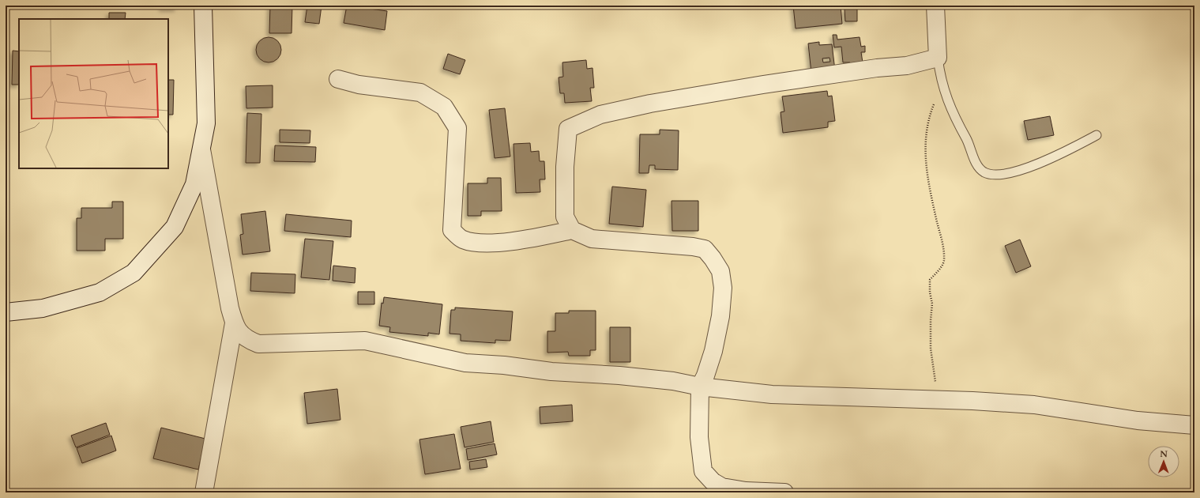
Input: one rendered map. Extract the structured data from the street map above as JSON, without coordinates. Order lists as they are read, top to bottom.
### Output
{
  "north": "top"
}
